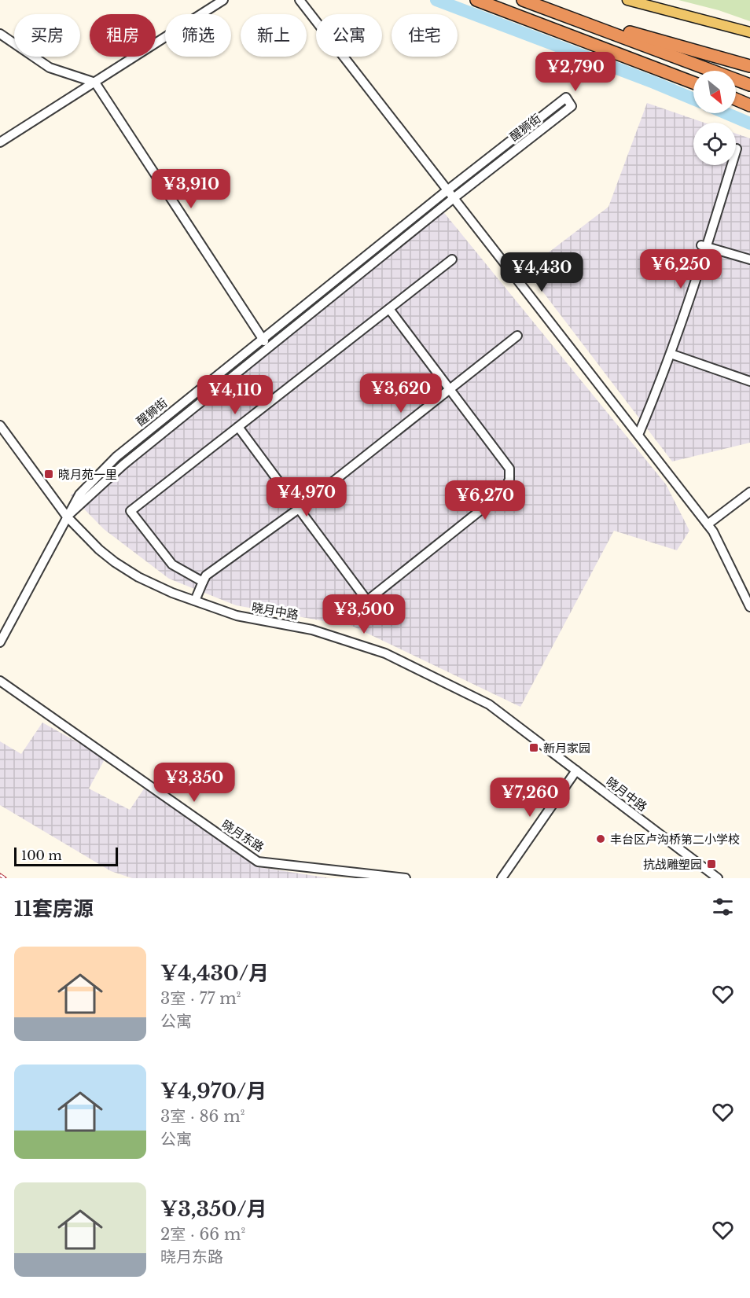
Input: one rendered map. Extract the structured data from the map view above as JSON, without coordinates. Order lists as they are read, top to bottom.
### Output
{
  "streets": {
    "street": ["醒狮街", "晓月中路", "晓月东路"]
  },
  "crossings": [
    ["醒狮街", "晓月中路"]
  ],
  "places": {
    "transit": ["晓月苑一里", "新月家园", "抗战雕塑园"],
    "other": ["丰台区卢沟桥第二小学校"]
  },
  "scale_bar": "100 m",
  "north": "bottom right",
  "page": {
    "chip": [
      "买房",
      "租房",
      "筛选",
      "新上",
      "公寓",
      "住宅"
    ],
    "price": [
      "¥2,790",
      "¥3,910",
      "¥6,250",
      "¥4,430",
      "¥3,620",
      "¥4,110",
      "¥4,970",
      "¥6,270",
      "¥3,500",
      "¥3,350",
      "¥7,260"
    ],
    "scale": "100 m",
    "heading": "11套房源",
    "list": [
      {
        "name": "¥4,430/月",
        "note": "3室 · 77 m² · 公寓"
      },
      {
        "name": "¥4,970/月",
        "note": "3室 · 86 m² · 公寓"
      },
      {
        "name": "¥3,350/月",
        "note": "2室 · 66 m² · 晓月东路"
      }
    ]
  }
}
